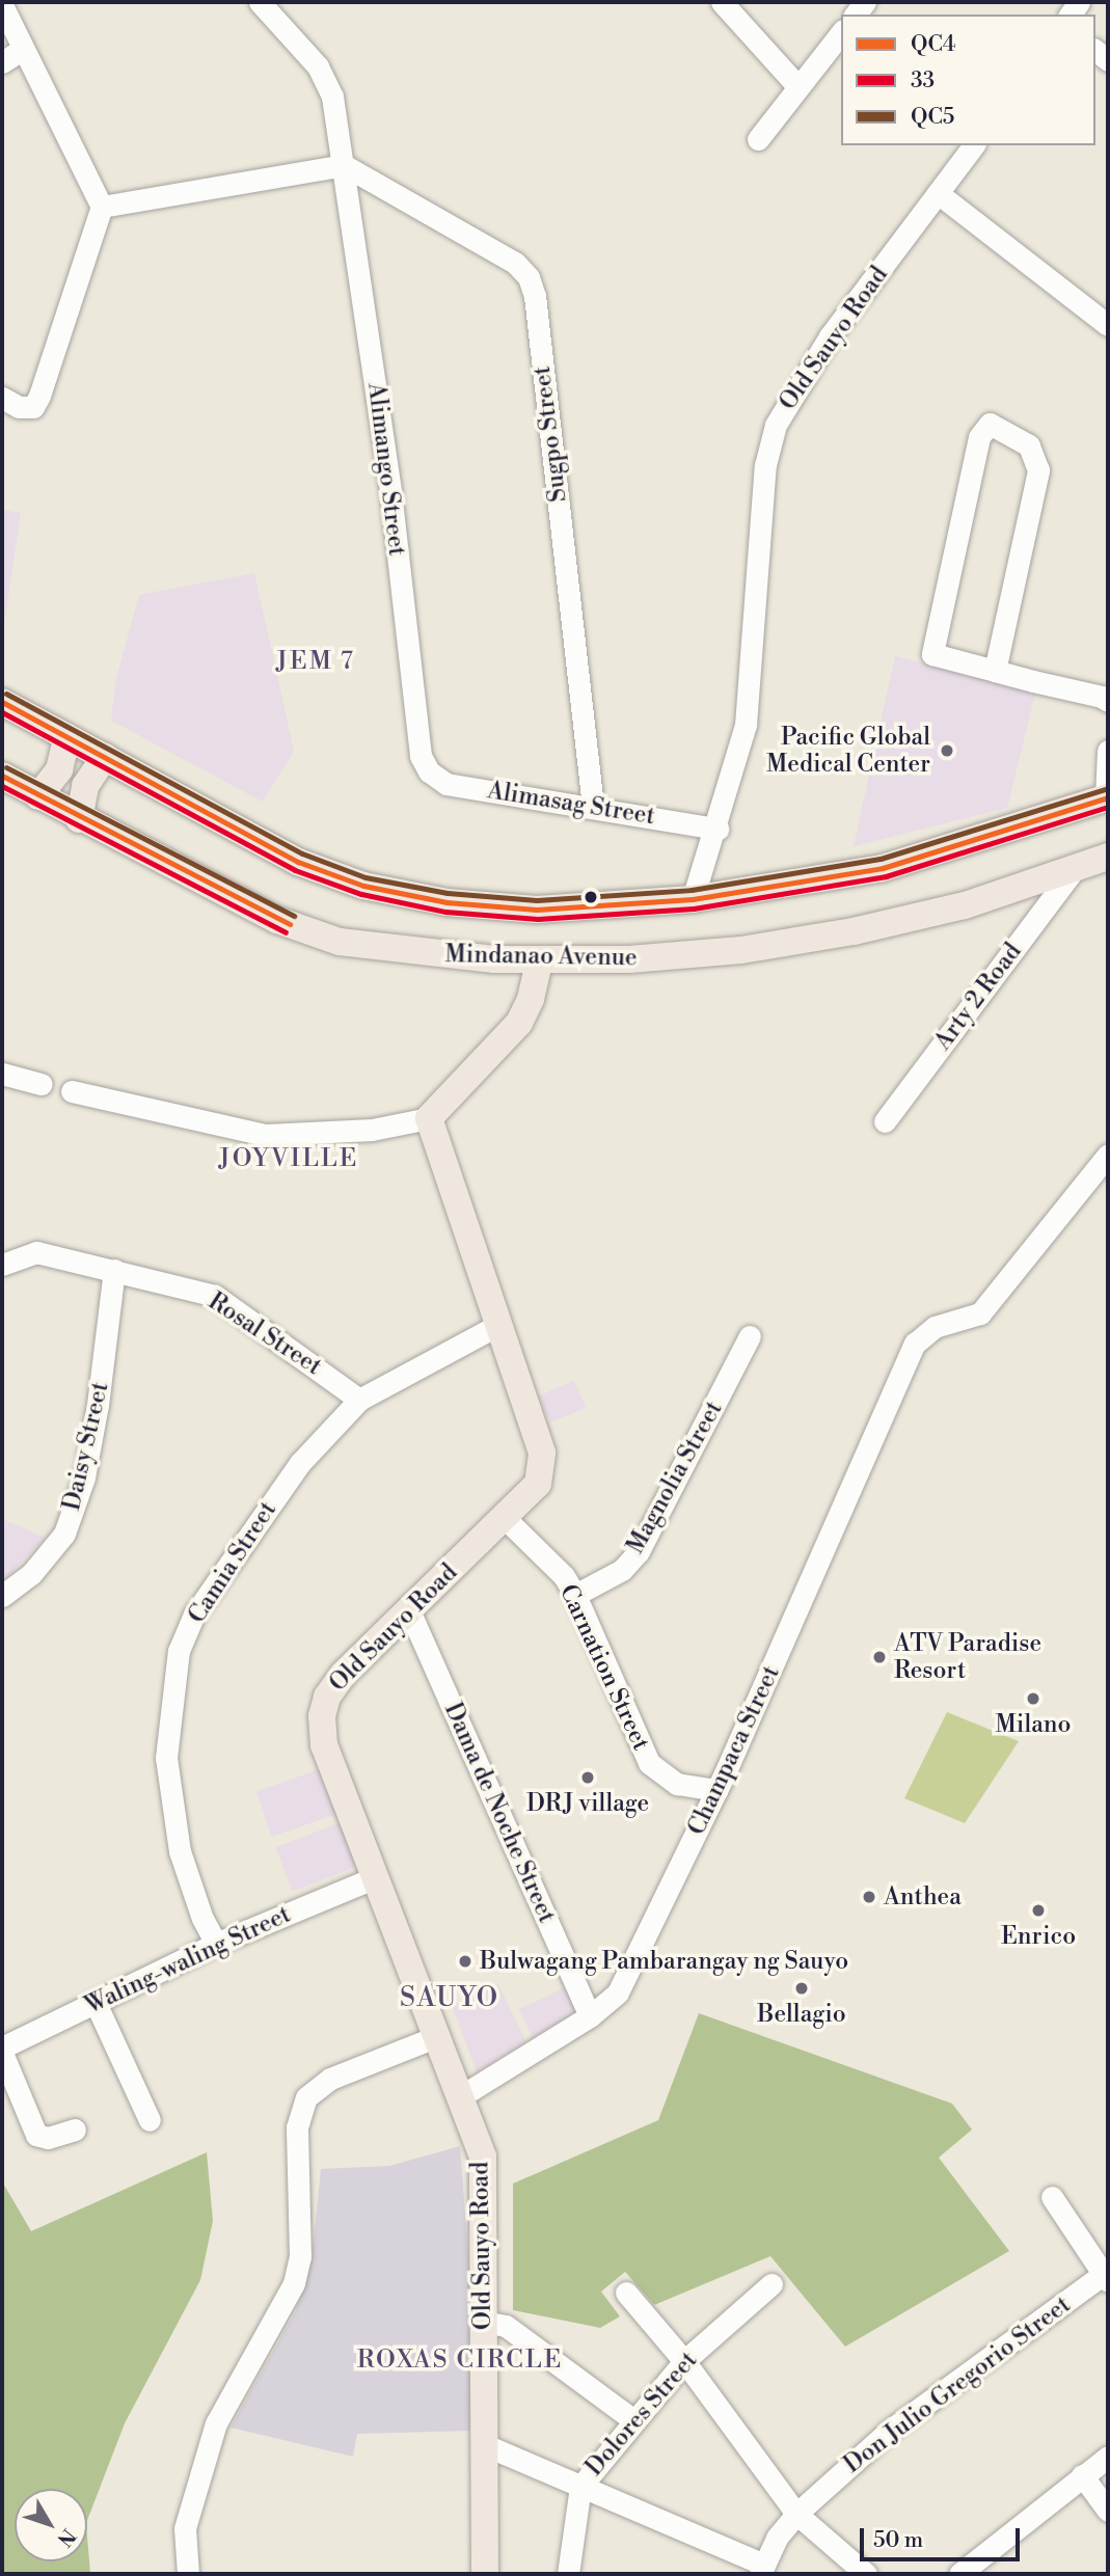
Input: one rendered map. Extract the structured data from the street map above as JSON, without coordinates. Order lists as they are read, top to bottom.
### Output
{
  "streets": {
    "main road": ["Old Sauyo Road", "Mindanao Avenue"],
    "street": [
      "Sugpo Street",
      "Alimango Street",
      "Alimasag Street",
      "Arty 2 Road",
      "Rosal Street",
      "Daisy Street",
      "Magnolia Street",
      "Camia Street",
      "Carnation Street",
      "Champaca Street",
      "Dama de Noche Street",
      "Waling-waling Street",
      "Don Julio Gregorio Street",
      "Dolores Street"
    ]
  },
  "crossings": [
    ["Old Sauyo Road", "Alimasag Street"],
    ["Old Sauyo Road", "Mindanao Avenue"],
    ["Old Sauyo Road", "Camia Street"],
    ["Old Sauyo Road", "Carnation Street"],
    ["Old Sauyo Road", "Champaca Street"],
    ["Old Sauyo Road", "Dama de Noche Street"],
    ["Old Sauyo Road", "Waling-waling Street"],
    ["Sugpo Street", "Alimango Street"],
    ["Sugpo Street", "Alimasag Street"],
    ["Alimango Street", "Alimasag Street"],
    ["Mindanao Avenue", "Arty 2 Road"],
    ["Rosal Street", "Daisy Street"],
    ["Rosal Street", "Camia Street"],
    ["Magnolia Street", "Carnation Street"],
    ["Camia Street", "Waling-waling Street"],
    ["Carnation Street", "Champaca Street"],
    ["Champaca Street", "Dama de Noche Street"]
  ],
  "districts": [
    "JEM 7",
    "JOYVILLE",
    "SAUYO",
    "ROXAS CIRCLE"
  ],
  "places": [
    "Pacific Global Medical Center",
    "ATV Paradise Resort",
    "Milano",
    "DRJ village",
    "Anthea",
    "Enrico",
    "Bulwagang Pambarangay ng Sauyo",
    "Bellagio"
  ],
  "lines": ["transit line QC5", "transit line QC4", "transit line 33"],
  "legend": ["QC4", "33", "QC5"],
  "scale_bar": "50 m",
  "north": "bottom right"
}
